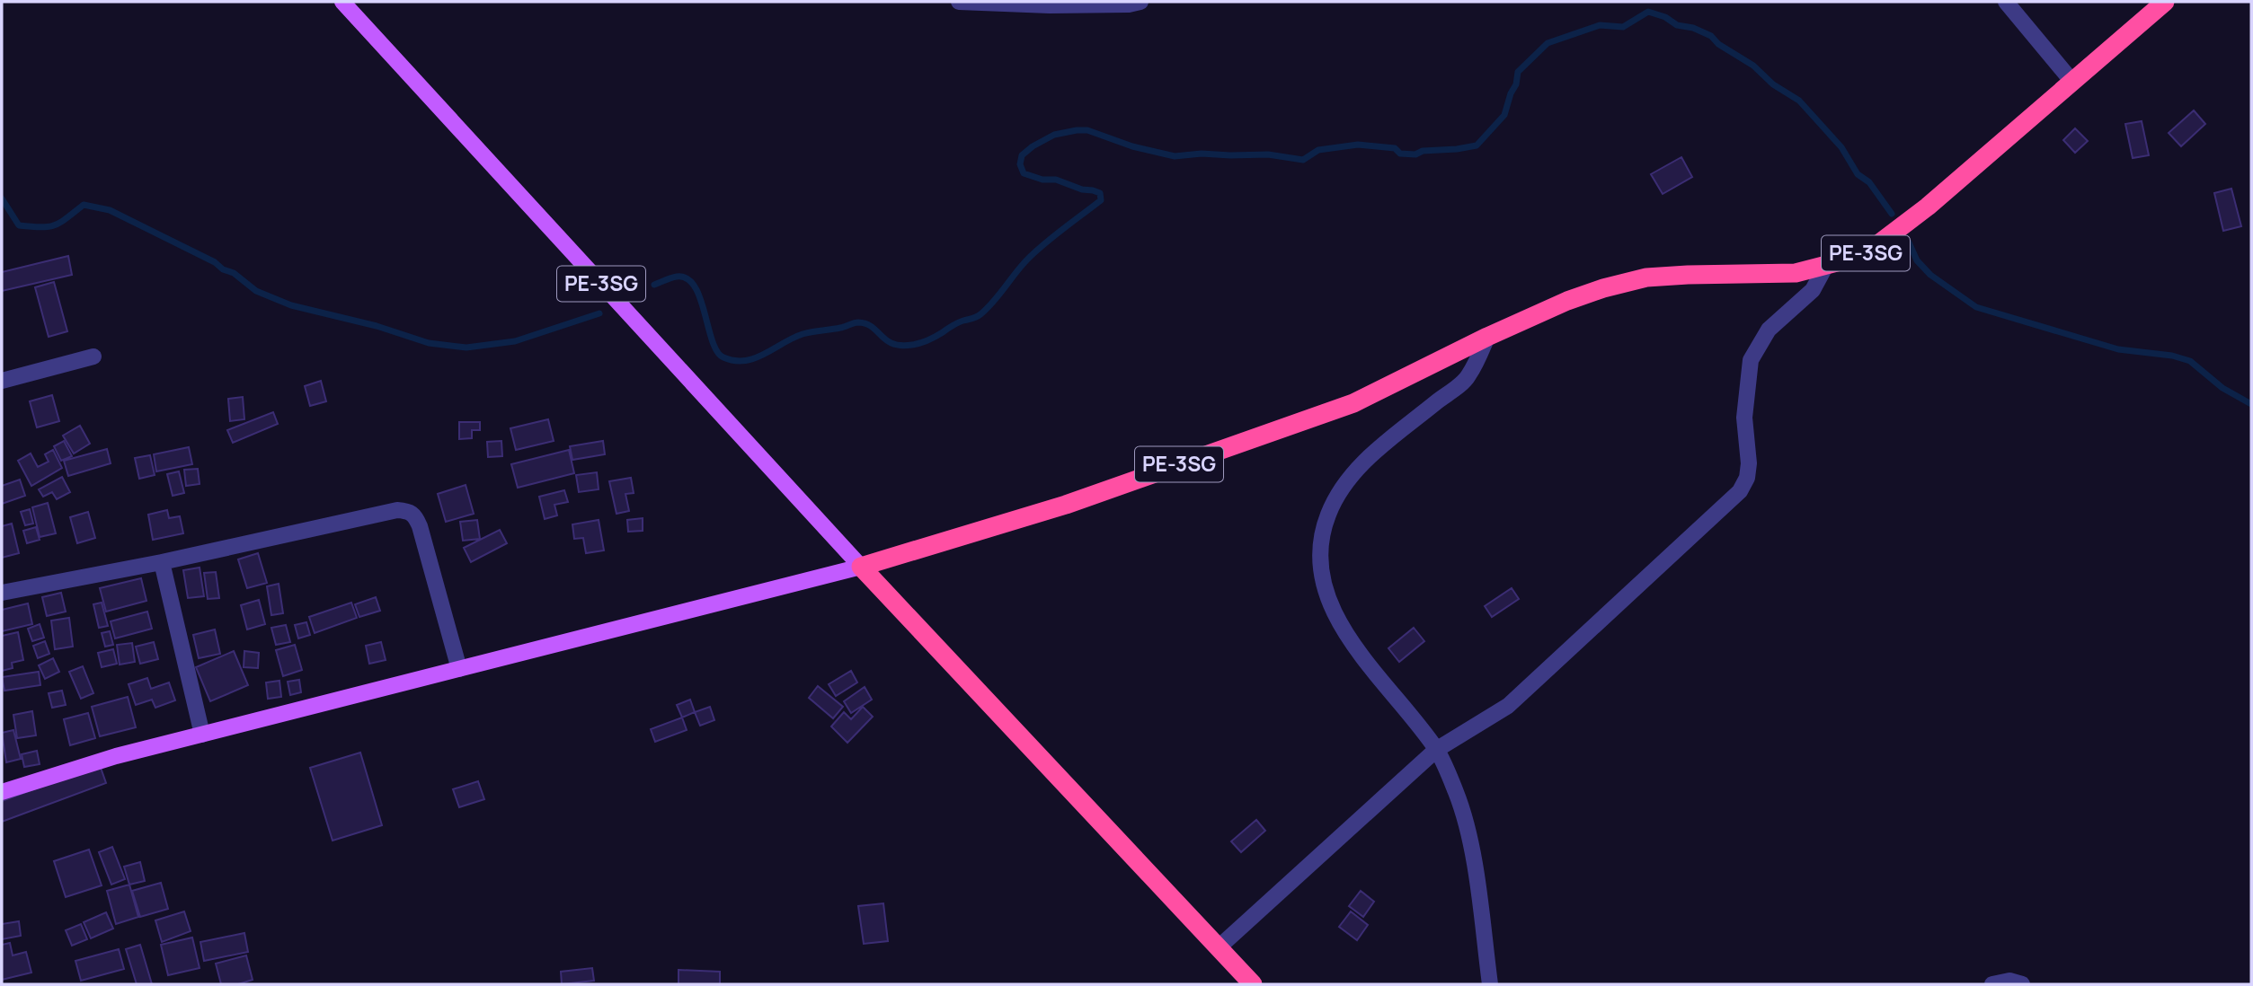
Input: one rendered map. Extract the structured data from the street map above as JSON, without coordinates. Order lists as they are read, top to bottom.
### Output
{
  "streets": {
    "highway": ["PE-3SG"]
  }
}
